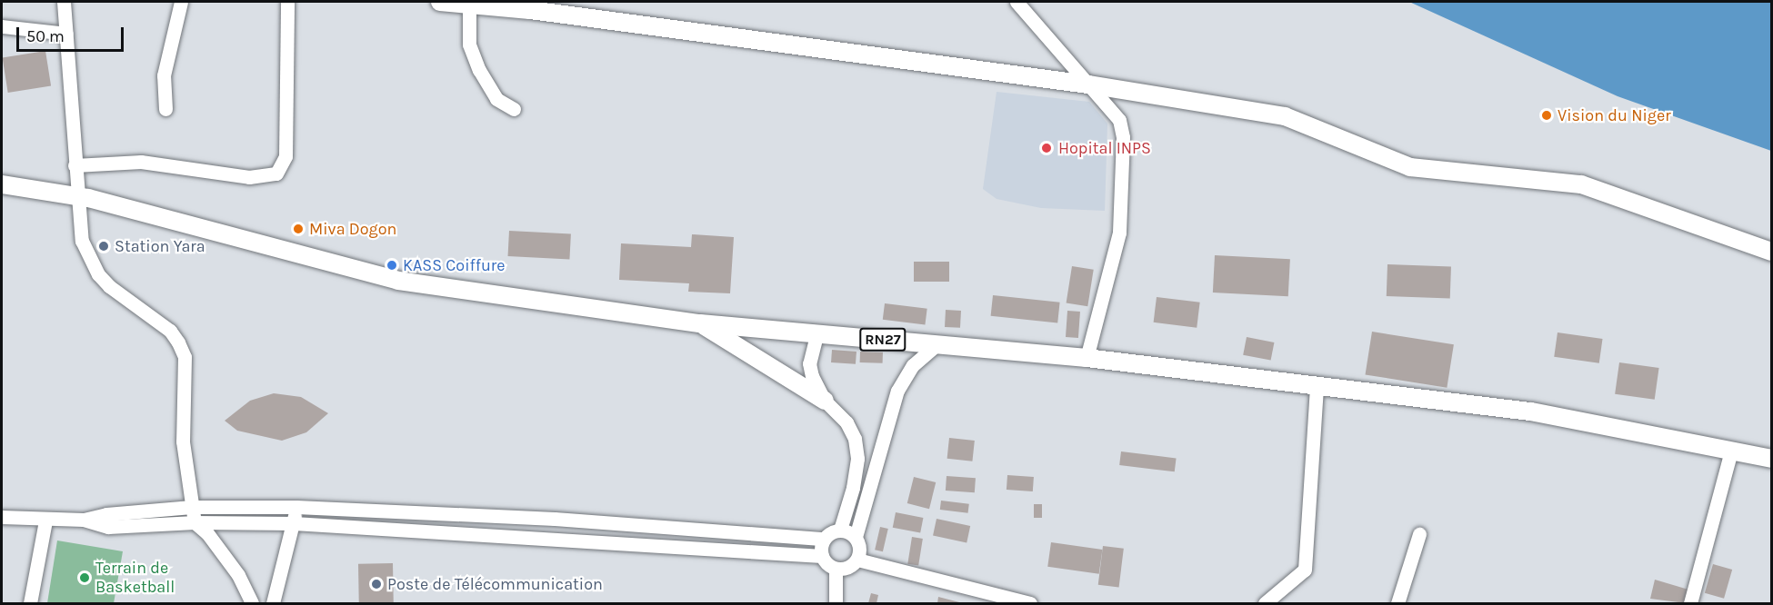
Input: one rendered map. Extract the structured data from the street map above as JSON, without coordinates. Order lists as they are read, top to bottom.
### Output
{
  "streets": {
    "main road": ["RN27"]
  },
  "places": [
    "Vision du Niger",
    "Hopital INPS",
    "Miva Dogon",
    "Station Yara",
    "KASS Coiffure",
    "Terrain de Basketball",
    "Poste de Télécommunication"
  ],
  "scale_bar": "50 m"
}
